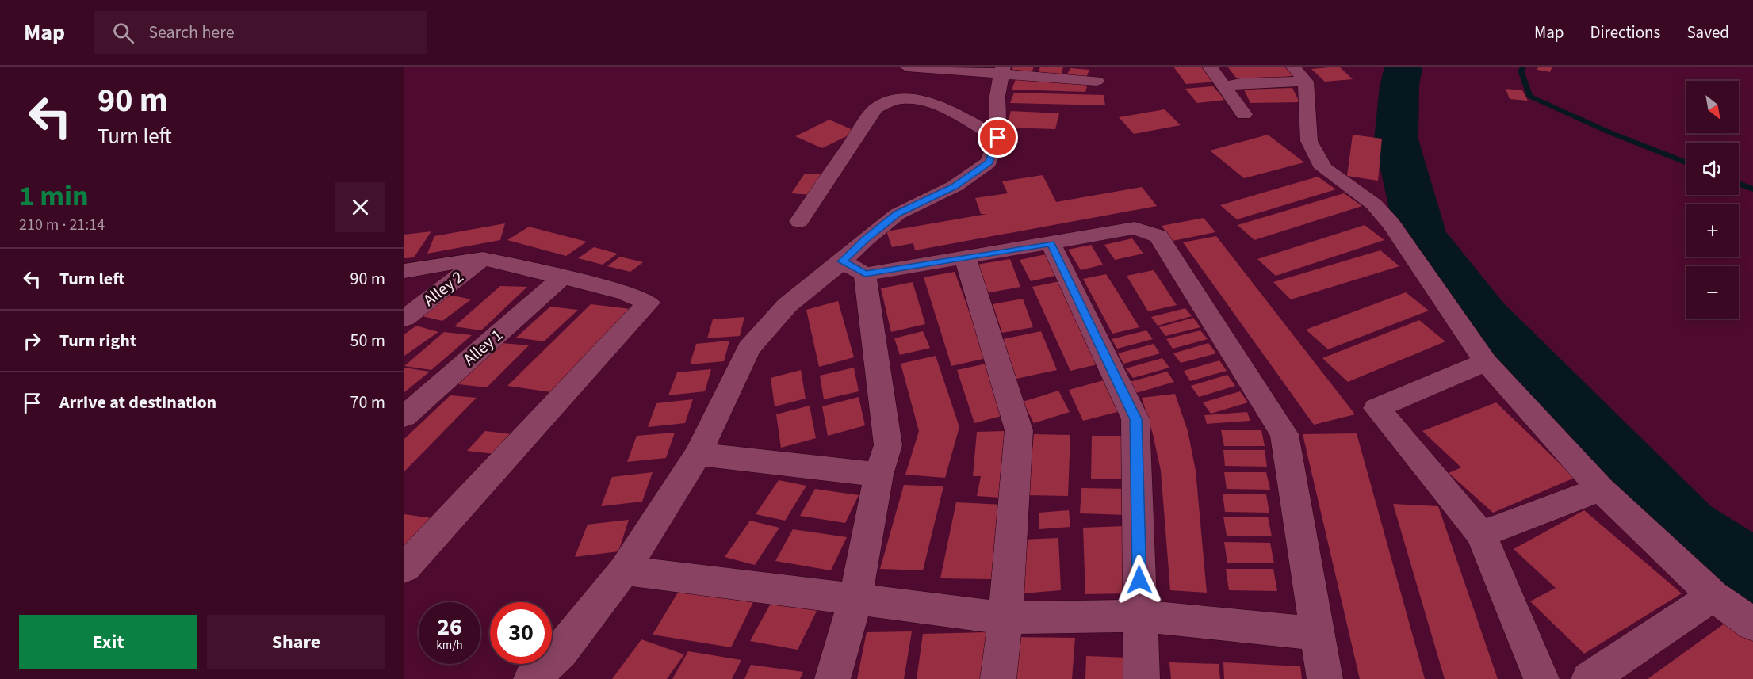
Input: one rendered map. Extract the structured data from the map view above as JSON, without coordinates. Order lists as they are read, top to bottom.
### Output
{
  "streets": {
    "street": ["Alley 2", "Alley 1"]
  },
  "north": "bottom right",
  "page": {
    "header": "Map",
    "search": "Search here",
    "nav": ["Map", "Directions", "Saved"],
    "turn": ["90 m", "Turn left"],
    "map_buttons": ["+", "−"],
    "heading": ["1 min", "210 m · 21:14"],
    "list": [
      {
        "name": "Turn left",
        "value": "90 m"
      },
      {
        "name": "Turn right",
        "value": "50 m"
      },
      {
        "name": "Arrive at destination",
        "value": "70 m"
      }
    ],
    "speed": "26 km/h",
    "limit": "30",
    "buttons": ["Exit", "Share"]
  }
}
